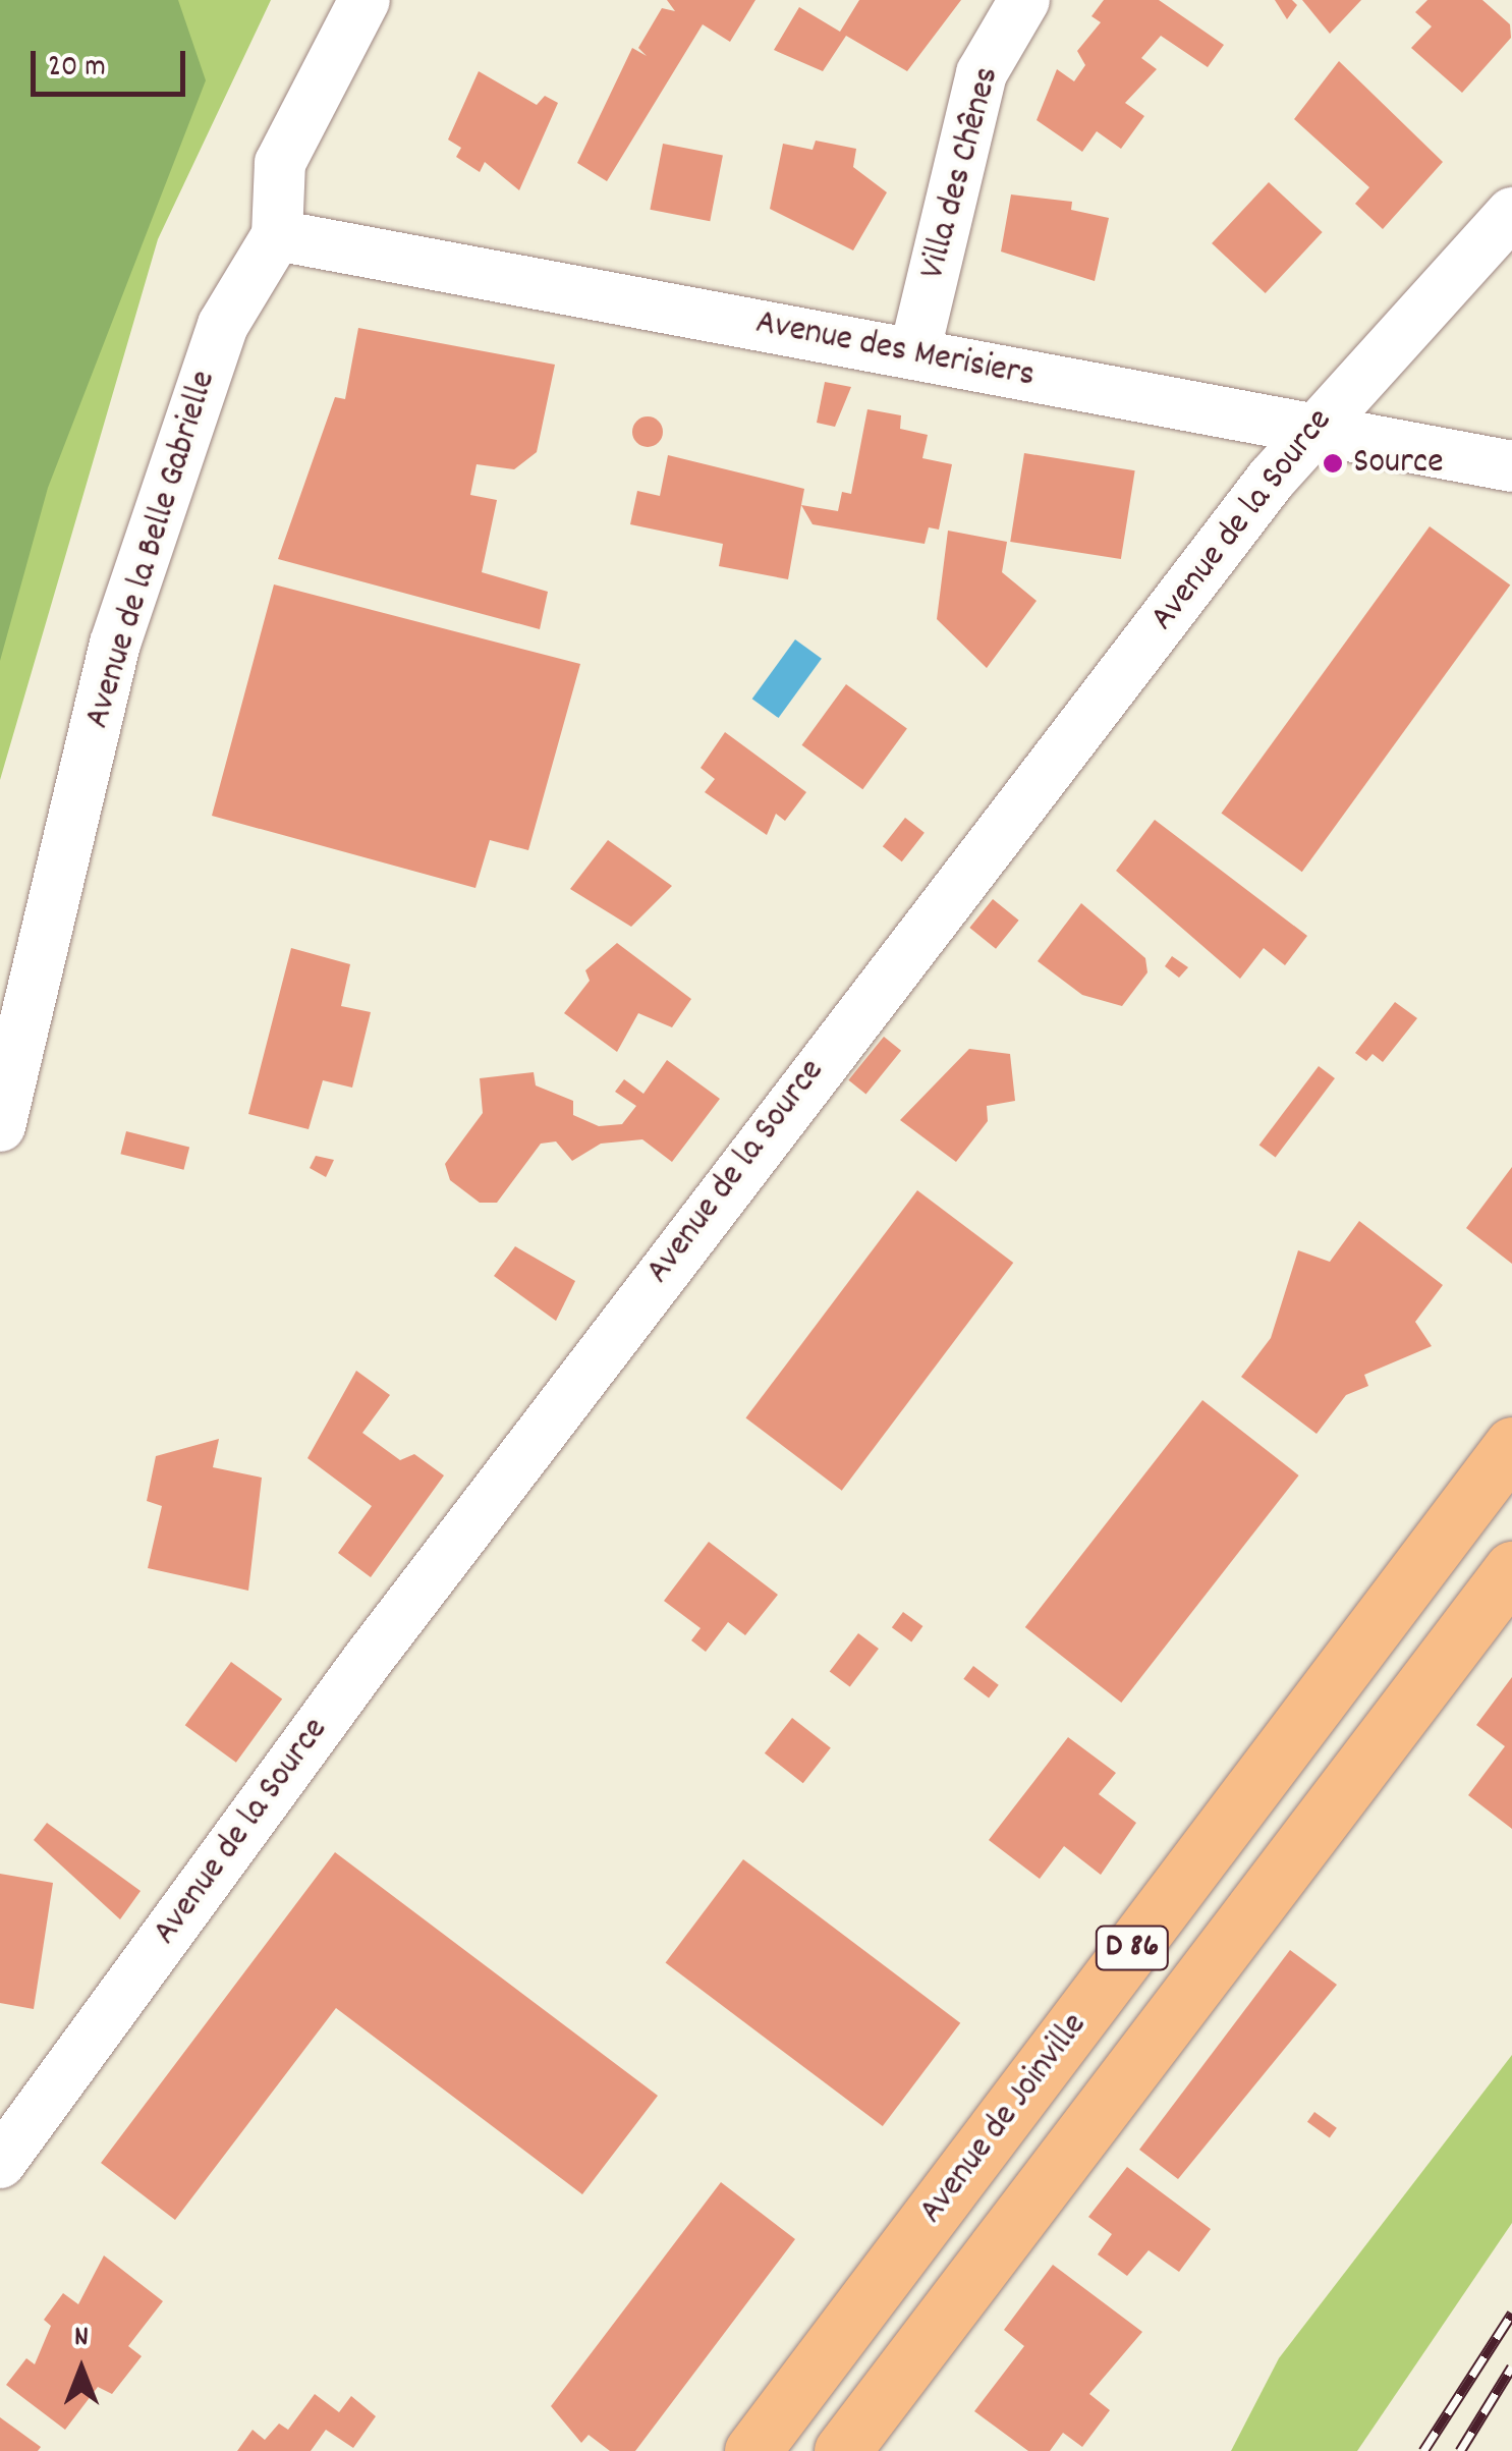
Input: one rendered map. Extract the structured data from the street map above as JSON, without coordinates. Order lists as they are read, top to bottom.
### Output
{
  "streets": {
    "main road": ["D 86", "Avenue de Joinville"],
    "street": [
      "Villa des Chênes",
      "Avenue des Merisiers",
      "Avenue de la Source",
      "Avenue de la Belle Gabrielle"
    ]
  },
  "crossings": [
    ["Villa des Chênes", "Avenue des Merisiers"],
    ["Avenue des Merisiers", "Avenue de la Source"],
    ["Avenue des Merisiers", "Avenue de la Belle Gabrielle"]
  ],
  "places": ["Source"],
  "scale_bar": "20 m",
  "north": "top"
}
